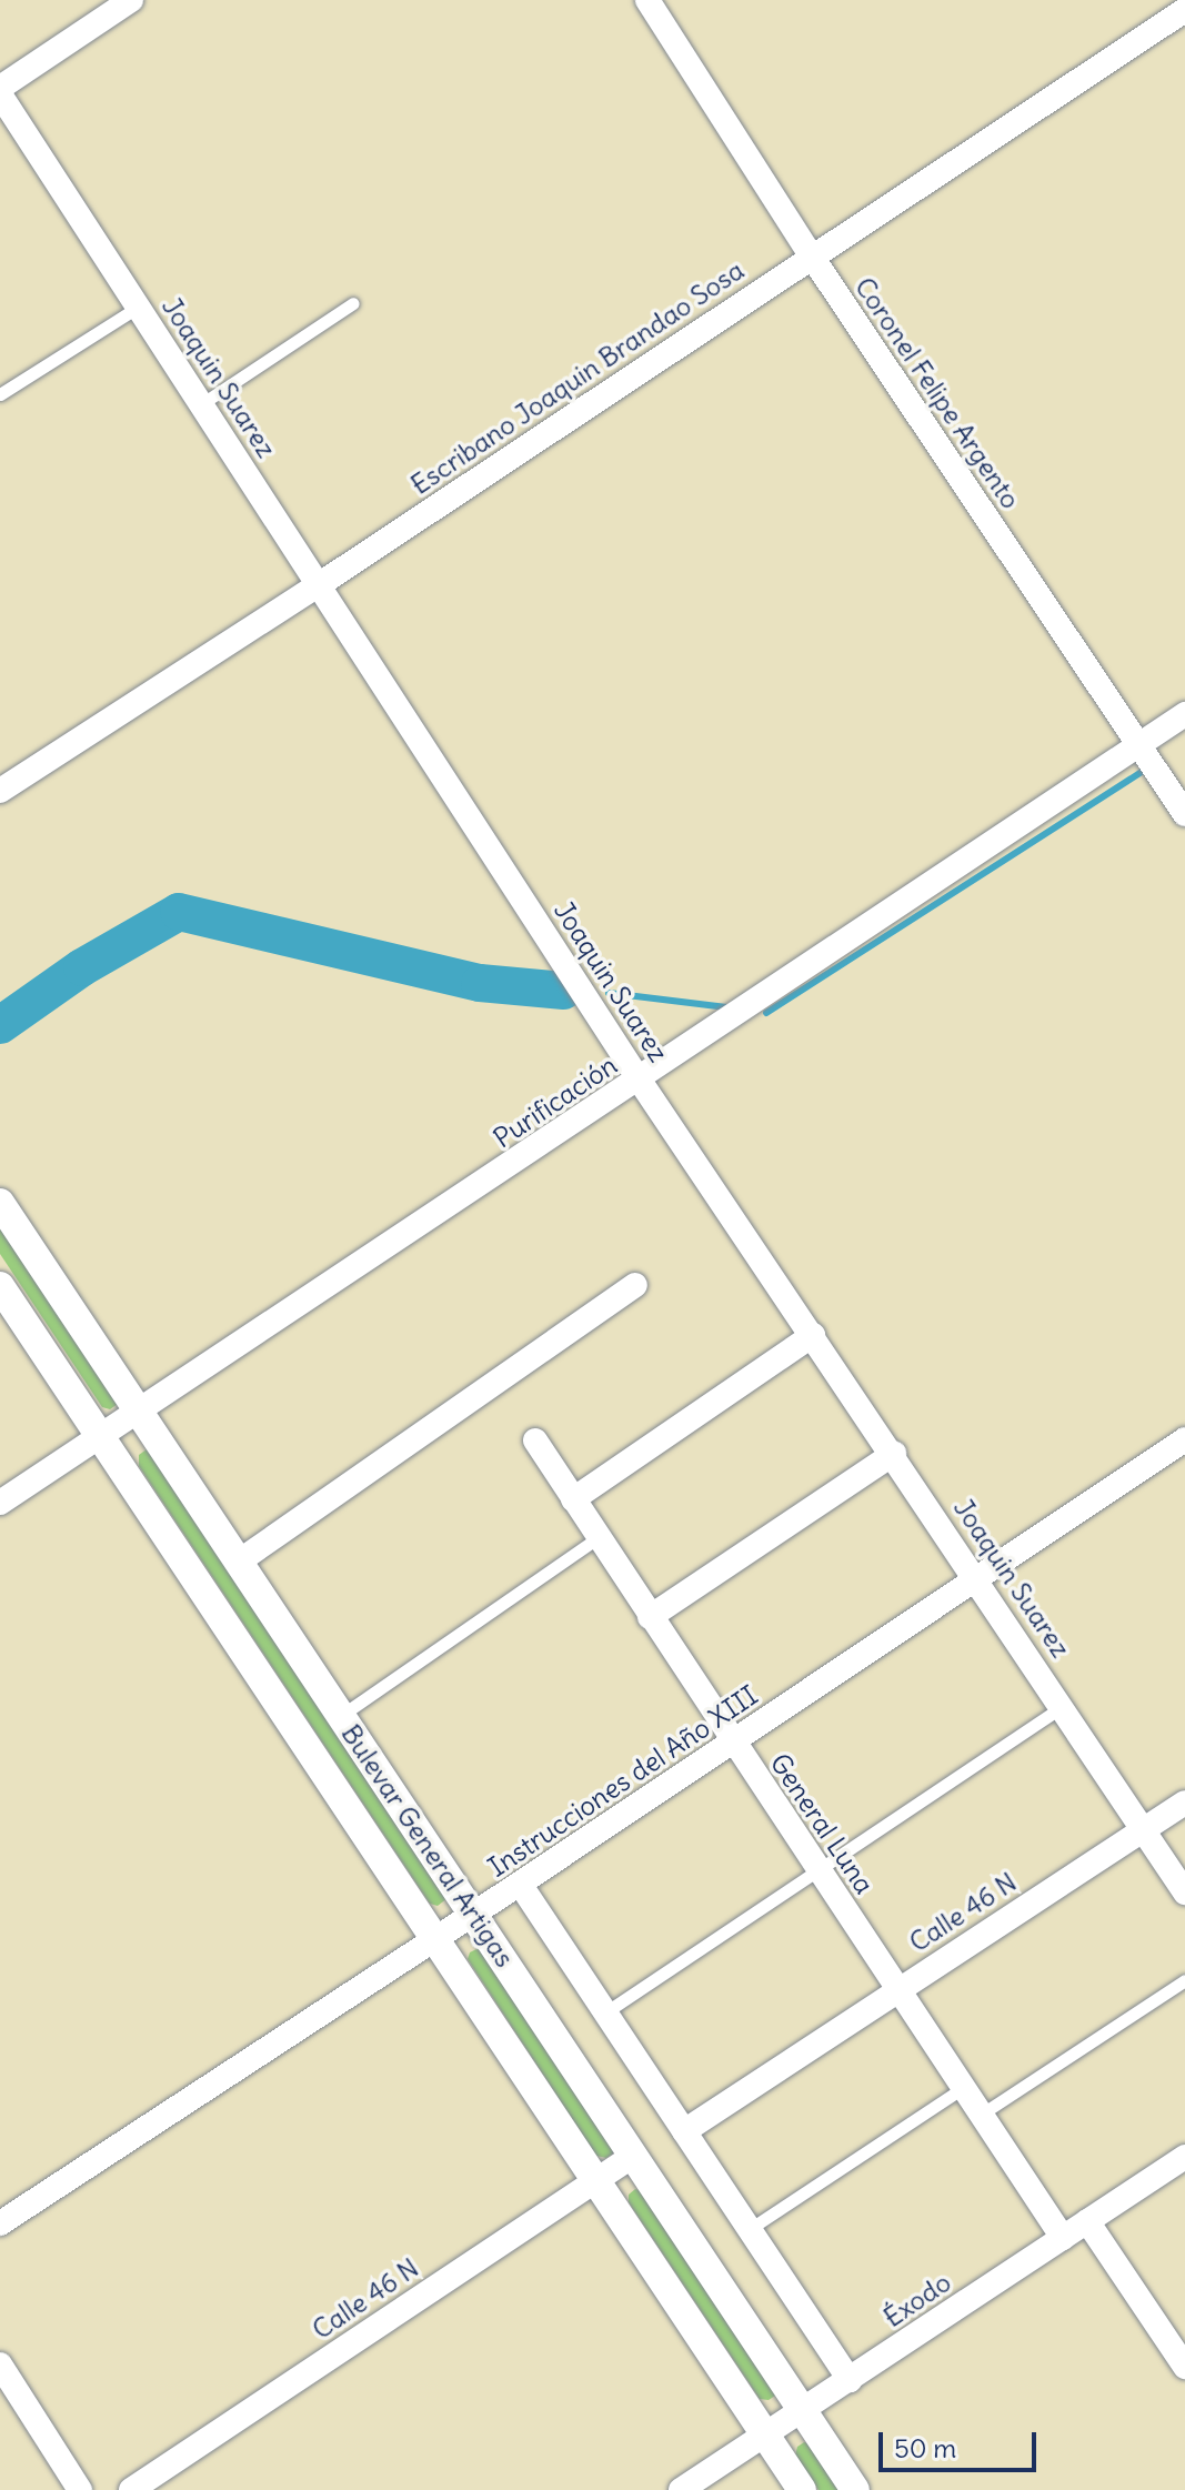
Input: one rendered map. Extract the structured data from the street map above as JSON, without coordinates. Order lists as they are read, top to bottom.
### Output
{
  "streets": {
    "street": [
      "Joaquin Suarez",
      "Escribano Joaquin Brandao Sosa",
      "Coronel Felipe Argento",
      "Purificación",
      "Instrucciones del Año XIII",
      "General Luna",
      "Bulevar General Artigas",
      "Calle 46 N",
      "Éxodo"
    ]
  },
  "crossings": [
    ["Joaquin Suarez", "Escribano Joaquin Brandao Sosa"],
    ["Joaquin Suarez", "Purificación"],
    ["Joaquin Suarez", "Instrucciones del Año XIII"],
    ["Joaquin Suarez", "Calle 46 N"],
    ["Escribano Joaquin Brandao Sosa", "Coronel Felipe Argento"],
    ["Coronel Felipe Argento", "Purificación"],
    ["Purificación", "Bulevar General Artigas"],
    ["Instrucciones del Año XIII", "General Luna"],
    ["Instrucciones del Año XIII", "Bulevar General Artigas"],
    ["General Luna", "Calle 46 N"],
    ["General Luna", "Éxodo"],
    ["Bulevar General Artigas", "Calle 46 N"],
    ["Bulevar General Artigas", "Éxodo"]
  ],
  "scale_bar": "50 m"
}
